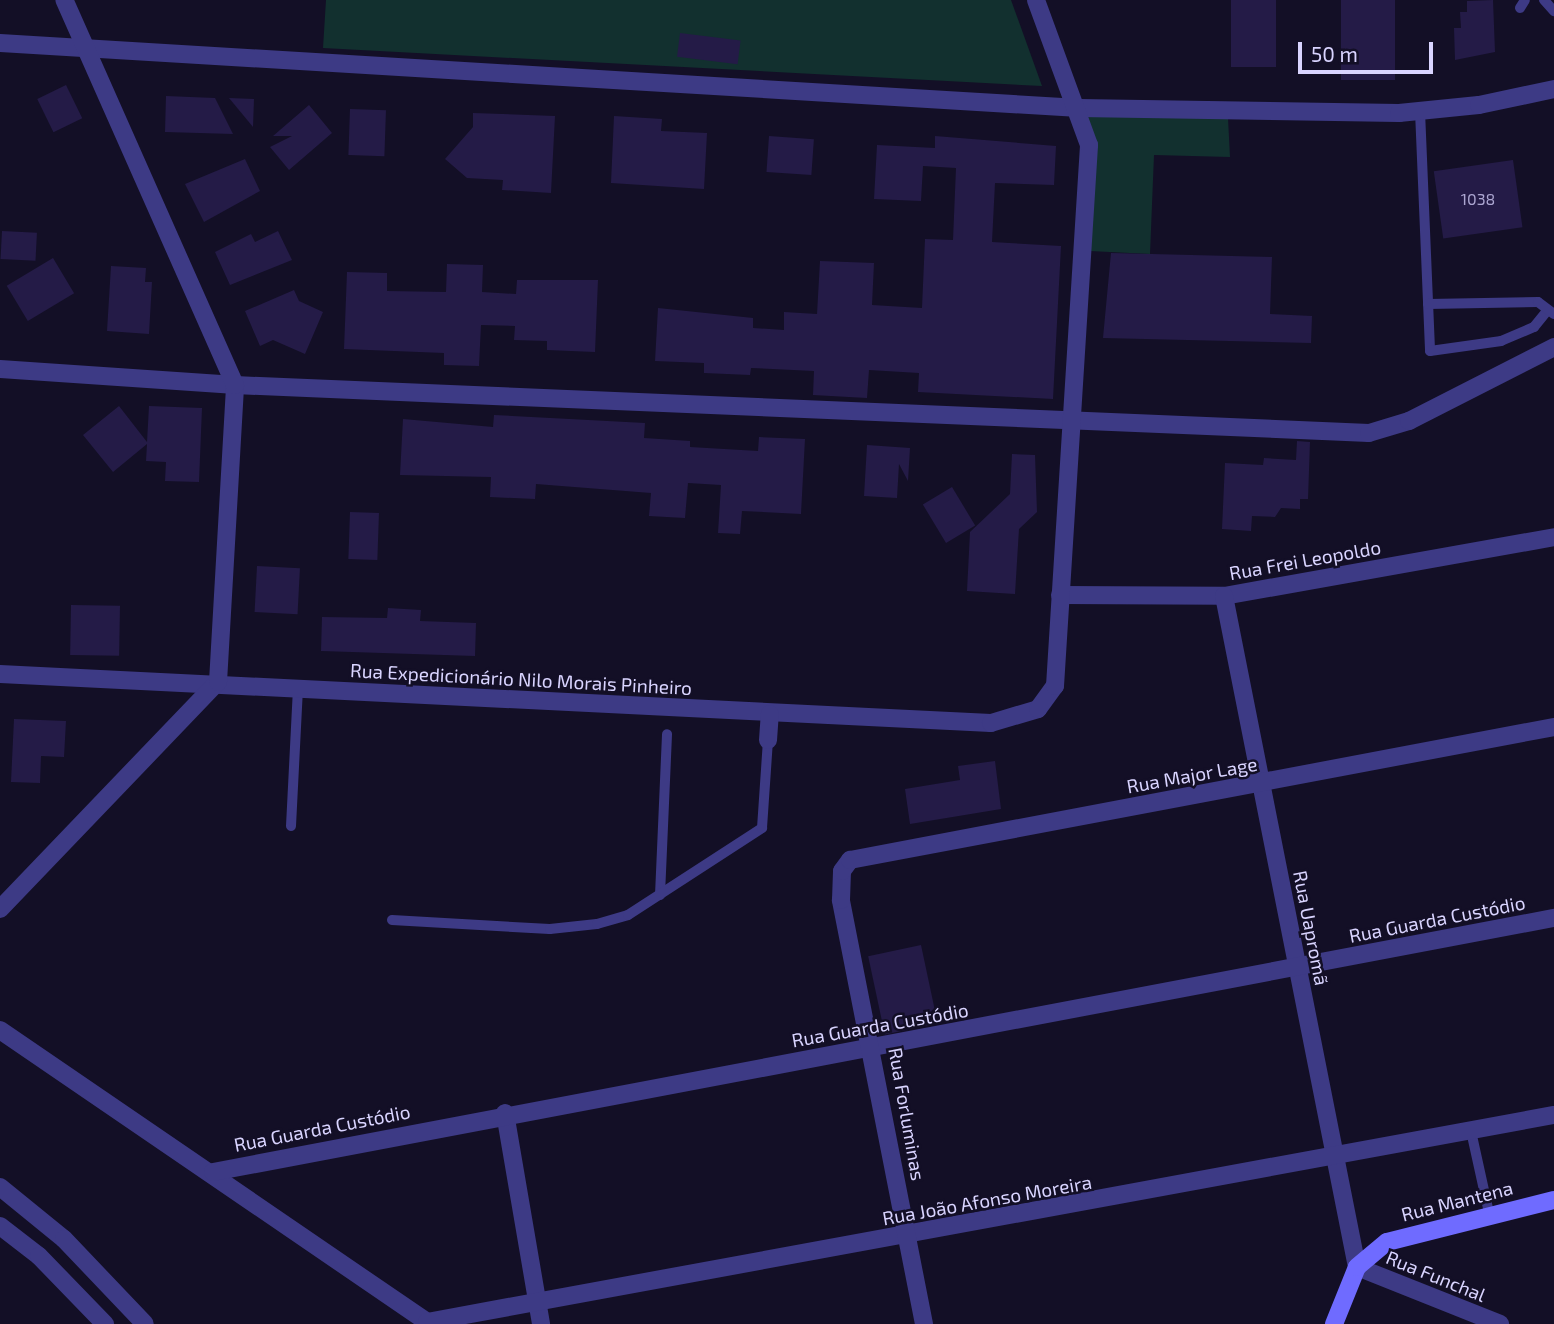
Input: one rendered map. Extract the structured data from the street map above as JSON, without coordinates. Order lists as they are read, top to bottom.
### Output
{
  "streets": {
    "main road": ["Rua Mantena"],
    "street": [
      "Rua Frei Leopoldo",
      "Rua Expedicionário Nilo Morais Pinheiro",
      "Rua Major Lage",
      "Rua Guarda Custódio",
      "Rua Uapromã",
      "Rua Forluminas",
      "Rua João Afonso Moreira",
      "Rua Funchal"
    ]
  },
  "crossings": [
    ["Rua Frei Leopoldo", "Rua Expedicionário Nilo Morais Pinheiro"],
    ["Rua Frei Leopoldo", "Rua Uapromã"],
    ["Rua Major Lage", "Rua Uapromã"],
    ["Rua Major Lage", "Rua Forluminas"],
    ["Rua Guarda Custódio", "Rua Uapromã"],
    ["Rua Guarda Custódio", "Rua Forluminas"],
    ["Rua Uapromã", "Rua João Afonso Moreira"],
    ["Rua Uapromã", "Rua Mantena"],
    ["Rua Uapromã", "Rua Funchal"],
    ["Rua Forluminas", "Rua João Afonso Moreira"],
    ["Rua Mantena", "Rua Funchal"]
  ],
  "house_numbers": ["1038"],
  "scale_bar": "50 m"
}
